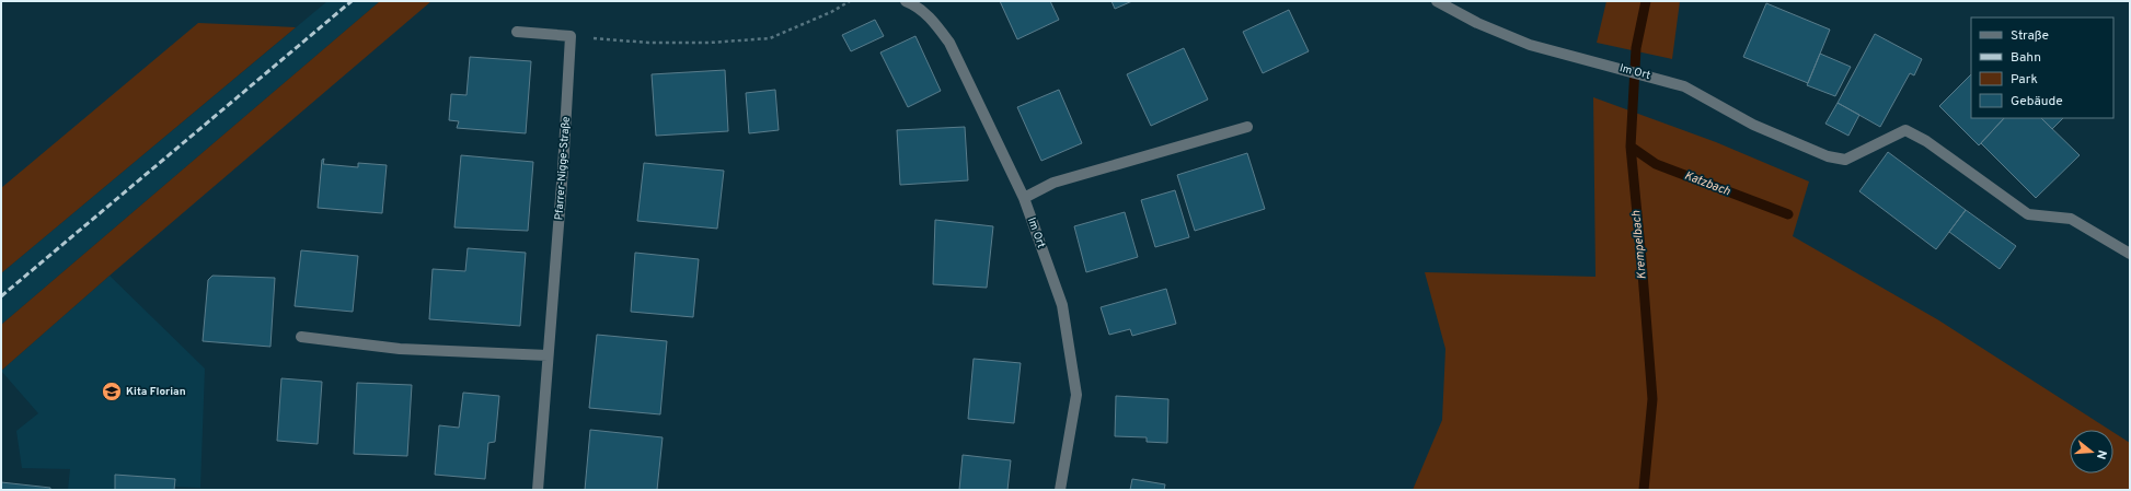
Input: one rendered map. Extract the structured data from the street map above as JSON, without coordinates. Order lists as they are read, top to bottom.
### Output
{
  "streets": {
    "street": ["Im Ort", "Pfarrer-Nigge-Straße"]
  },
  "water": ["Katzbach", "Krempelbach"],
  "places": {
    "school or university": ["Kita Florian"]
  },
  "legend": [
    "Straße",
    "Bahn",
    "Park",
    "Gebäude"
  ],
  "north": "right"
}
